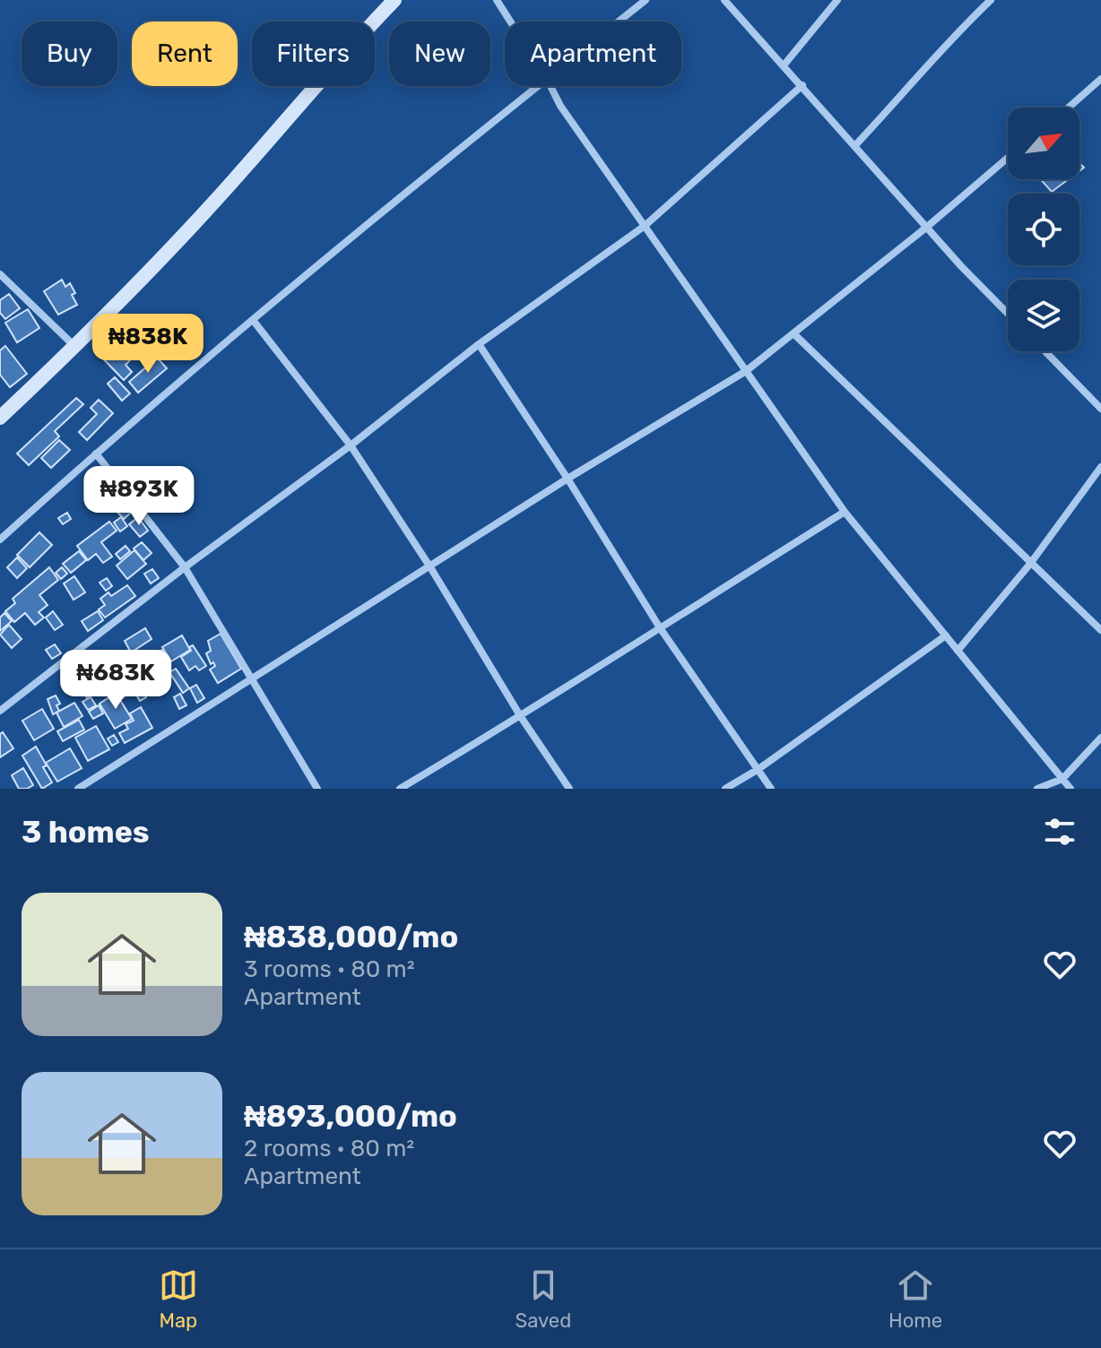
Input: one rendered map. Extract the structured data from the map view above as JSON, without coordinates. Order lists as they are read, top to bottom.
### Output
{
  "north": "top right",
  "page": {
    "chip": [
      "Buy",
      "Rent",
      "Filters",
      "New",
      "Apartment"
    ],
    "price": ["₦838K", "₦893K", "₦683K"],
    "heading": "3 homes",
    "list": [
      {
        "name": "₦838,000/mo",
        "note": "3 rooms · 80 m² · Apartment"
      },
      {
        "name": "₦893,000/mo",
        "note": "2 rooms · 80 m² · Apartment"
      }
    ],
    "tabs": ["Map", "Saved", "Home"]
  }
}
